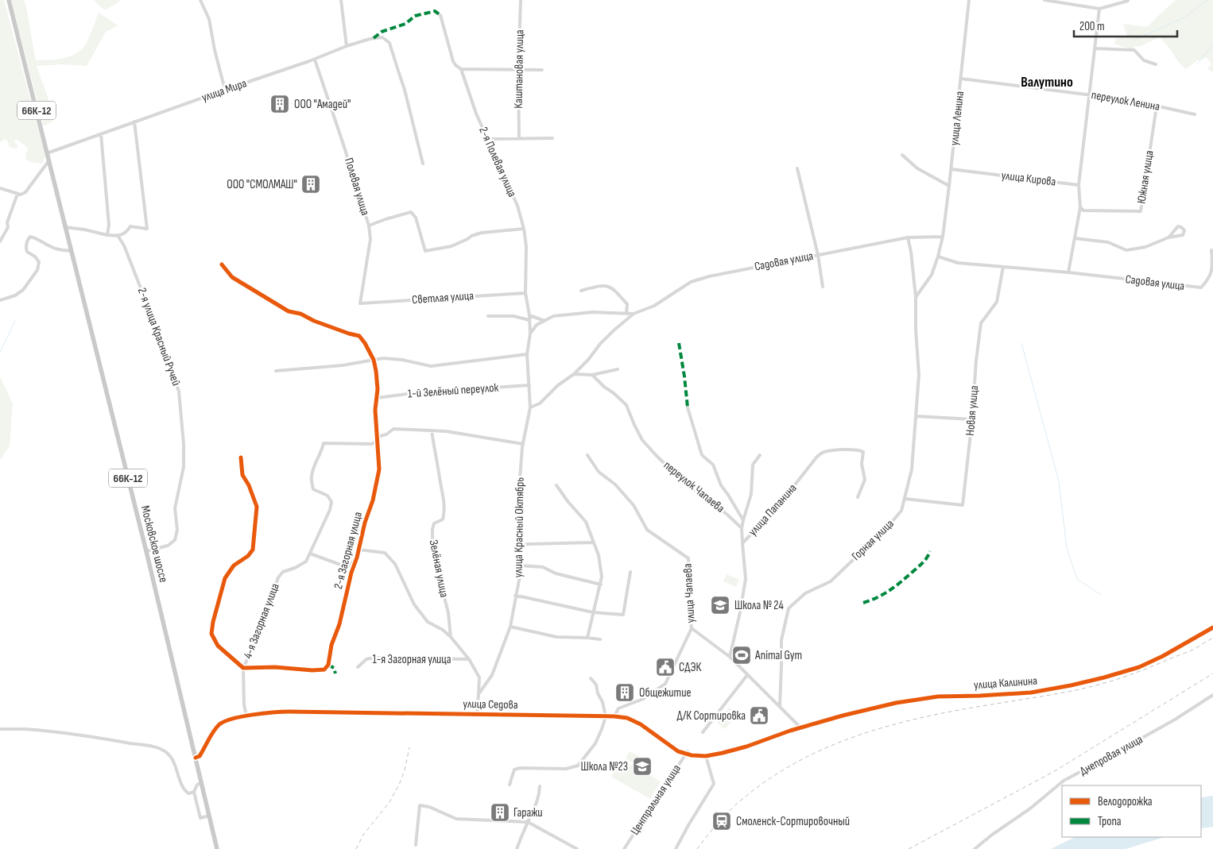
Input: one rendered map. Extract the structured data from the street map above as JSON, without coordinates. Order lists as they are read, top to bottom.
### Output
{
  "streets": {
    "main road": ["66К-12", "Московское шоссе"],
    "street": [
      "Каштановая улица",
      "улица Мира",
      "переулок Ленина",
      "улица Ленина",
      "2-я Полевая улица",
      "Южная улица",
      "улица Кирова",
      "Полевая улица",
      "Садовая улица",
      "Светлая улица",
      "2-я улица Красный Ручей",
      "1-й Зелёный переулок",
      "Новая улица",
      "переулок Чапаева",
      "улица Папанина",
      "улица Красный Октябрь",
      "Горная улица",
      "2-я Загорная улица",
      "Зелёная улица",
      "улица Чапаева",
      "4-я Загорная улица",
      "1-я Загорная улица",
      "улица Калинина",
      "улица Седова",
      "Днепровая улица",
      "Центральная улица"
    ]
  },
  "crossings": [
    ["улица Мира", "66К-12"],
    ["улица Мира", "Полевая улица"],
    ["переулок Ленина", "улица Ленина"],
    ["переулок Ленина", "Южная улица"],
    ["66К-12", "Московское шоссе"],
    ["улица Ленина", "улица Кирова"],
    ["улица Ленина", "Садовая улица"],
    ["улица Ленина", "Горная улица"],
    ["2-я Полевая улица", "Полевая улица"],
    ["2-я Полевая улица", "Светлая улица"],
    ["2-я Полевая улица", "улица Красный Октябрь"],
    ["Полевая улица", "Светлая улица"],
    ["Садовая улица", "Новая улица"],
    ["Садовая улица", "улица Красный Октябрь"],
    ["Садовая улица", "Горная улица"],
    ["2-я улица Красный Ручей", "Московское шоссе"],
    ["1-й Зелёный переулок", "улица Красный Октябрь"],
    ["1-й Зелёный переулок", "2-я Загорная улица"],
    ["Новая улица", "Горная улица"],
    ["Московское шоссе", "улица Седова"],
    ["2-я Загорная улица", "Зелёная улица"],
    ["2-я Загорная улица", "4-я Загорная улица"],
    ["улица Чапаева", "улица Седова"],
    ["4-я Загорная улица", "улица Седова"],
    ["улица Калинина", "улица Седова"],
    ["улица Седова", "Центральная улица"]
  ],
  "districts": ["Валутино"],
  "places": {
    "building": [
      "ООО \"Амадей\"",
      "ООО \"СМОЛМАШ\"",
      "Общежитие",
      "Гаражи"
    ],
    "school or university": ["Школа № 24", "Школа №23"],
    "sports": ["Animal Gym"],
    "public building": ["СДЭК", "Д/К Сортировка"],
    "station": ["Смоленск-Сортировочный"]
  },
  "legend": ["Велодорожка", "Тропа"],
  "scale_bar": "200 m"
}
